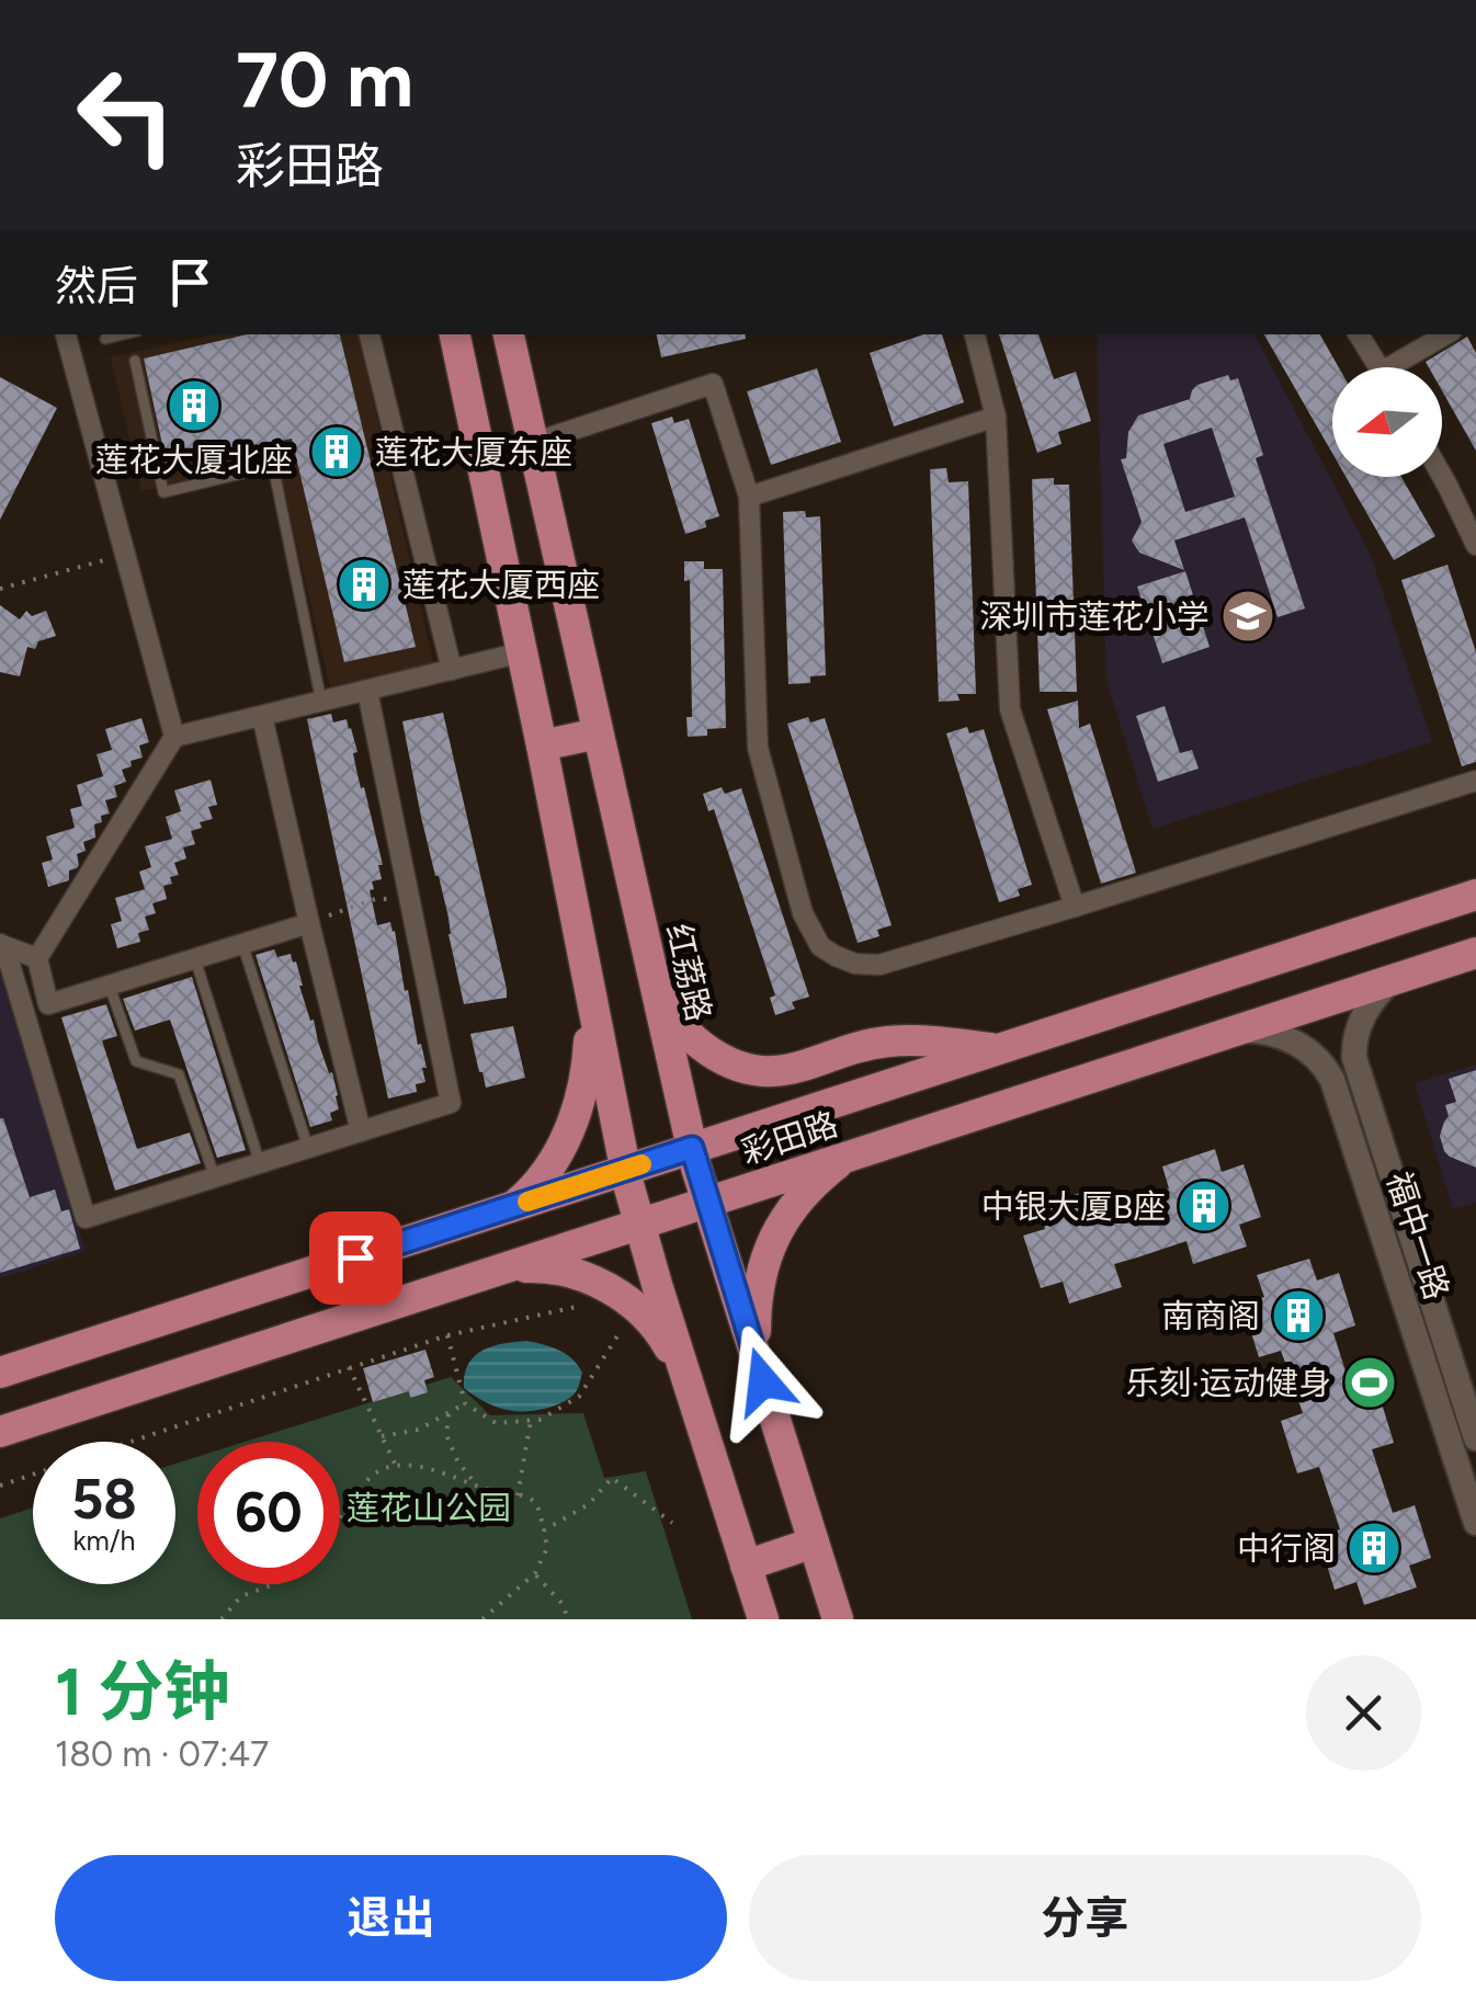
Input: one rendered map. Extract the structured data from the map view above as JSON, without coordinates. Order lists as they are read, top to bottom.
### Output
{
  "streets": {
    "main road": ["红荔路", "彩田路"],
    "street": ["福中一路"]
  },
  "crossings": [
    ["红荔路", "彩田路"],
    ["彩田路", "福中一路"]
  ],
  "parks": ["莲花山公园"],
  "places": {
    "building": [
      "莲花大厦北座",
      "莲花大厦东座",
      "莲花大厦西座",
      "中银大厦B座",
      "南商阁",
      "中行阁"
    ],
    "school or university": ["深圳市莲花小学"],
    "sports": ["乐刻·运动健身"]
  },
  "north": "left",
  "page": {
    "turn": ["70 m", "彩田路"],
    "then": "然后",
    "speed": "58 km/h",
    "limit": "60",
    "heading": ["1 分钟", "180 m · 07:47"],
    "buttons": ["退出", "分享"]
  }
}
